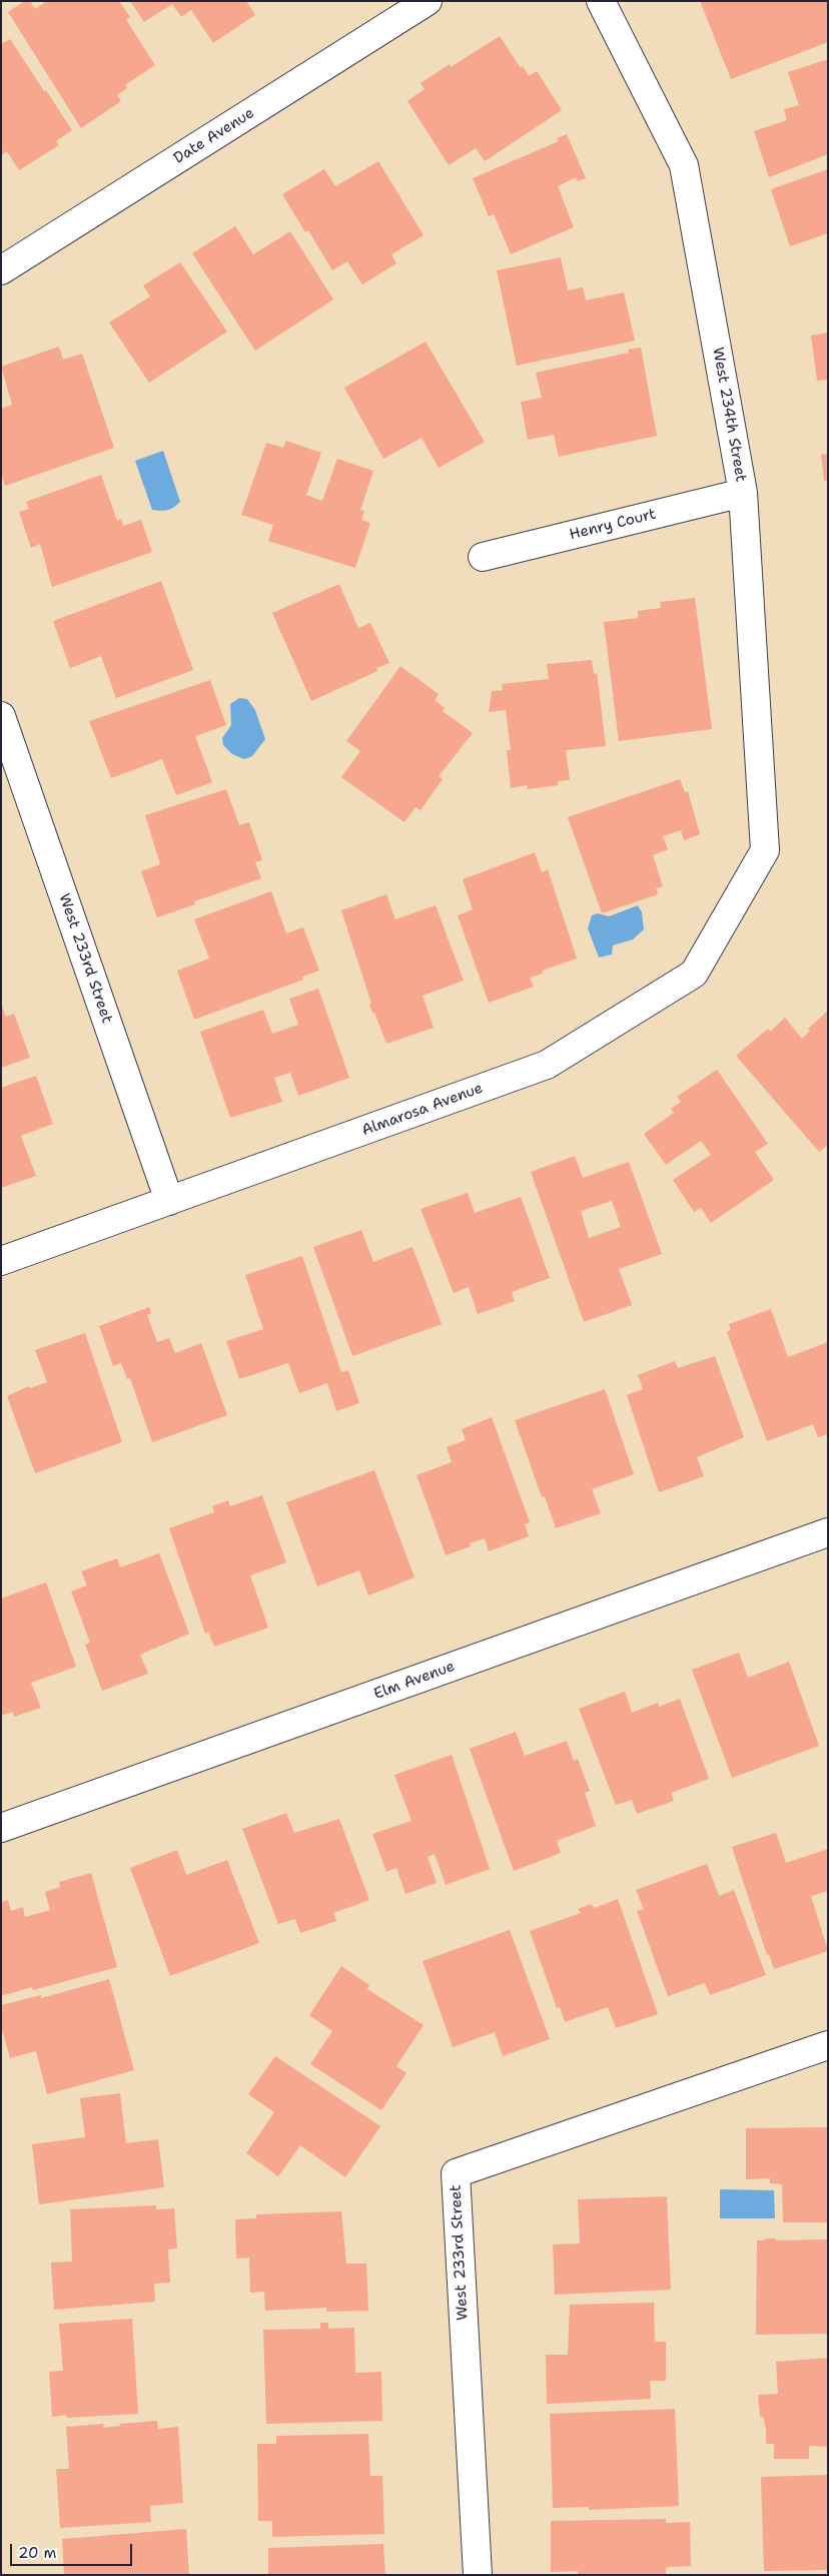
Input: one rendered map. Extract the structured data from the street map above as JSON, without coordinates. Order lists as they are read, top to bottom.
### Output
{
  "streets": {
    "street": [
      "Date Avenue",
      "West 234th Street",
      "Henry Court",
      "West 233rd Street",
      "Almarosa Avenue",
      "Elm Avenue"
    ]
  },
  "crossings": [
    ["West 234th Street", "Henry Court"],
    ["West 234th Street", "Almarosa Avenue"],
    ["West 233rd Street", "Almarosa Avenue"]
  ],
  "scale_bar": "20 m"
}
